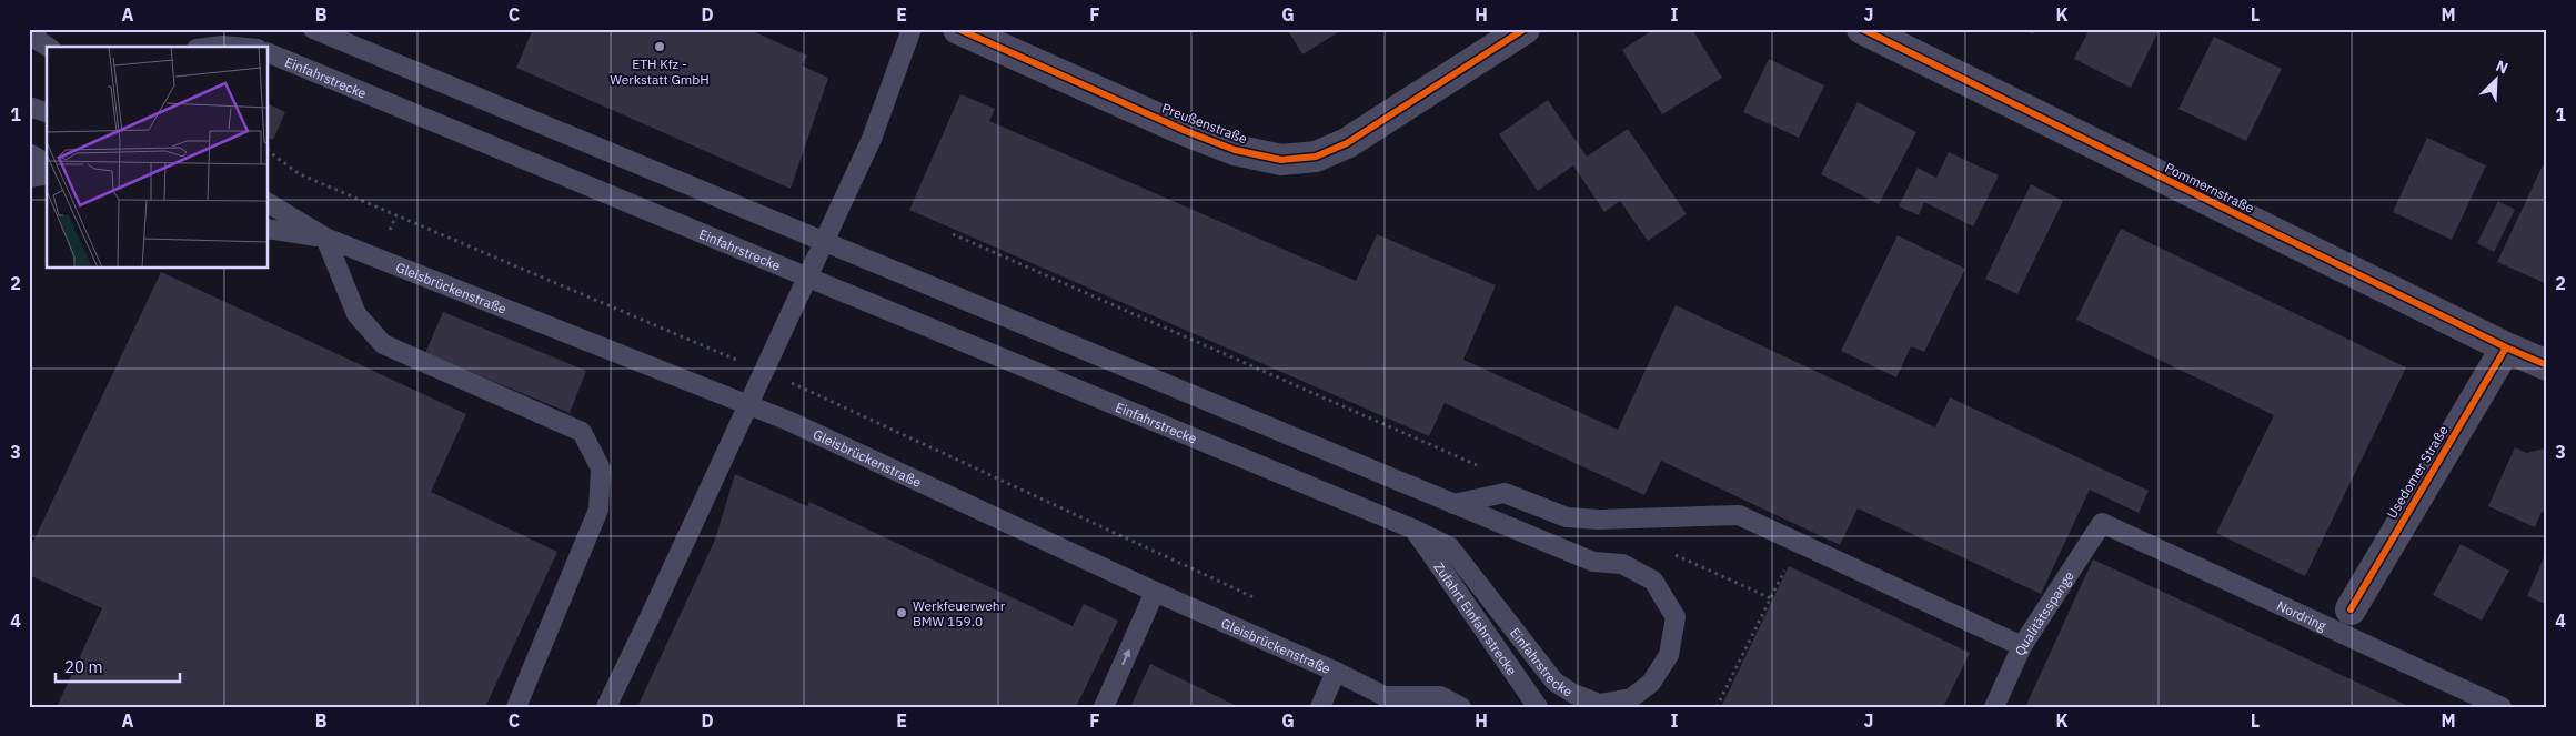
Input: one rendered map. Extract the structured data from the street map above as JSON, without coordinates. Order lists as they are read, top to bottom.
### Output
{
  "streets": {
    "street": ["Preußenstraße", "Pommernstraße", "Usedomer Straße"],
    "lane": [
      "Einfahrstrecke",
      "Gleisbrückenstraße",
      "Qualitätsspange",
      "Nordring",
      "Zufahrt Einfahrstrecke"
    ]
  },
  "crossings": [
    ["Einfahrstrecke", "Zufahrt Einfahrstrecke"],
    ["Pommernstraße", "Usedomer Straße"],
    ["Qualitätsspange", "Nordring"]
  ],
  "places": ["ETH Kfz - Werkstatt GmbH", "Werkfeuerwehr BMW 159.0"],
  "scale_bar": "20 m",
  "north": "top right",
  "grid": {
    "columns": [
      "A",
      "B",
      "C",
      "D",
      "E",
      "F",
      "G",
      "H",
      "I",
      "J",
      "K",
      "L",
      "M"
    ],
    "rows": [
      "1",
      "2",
      "3",
      "4"
    ]
  }
}
